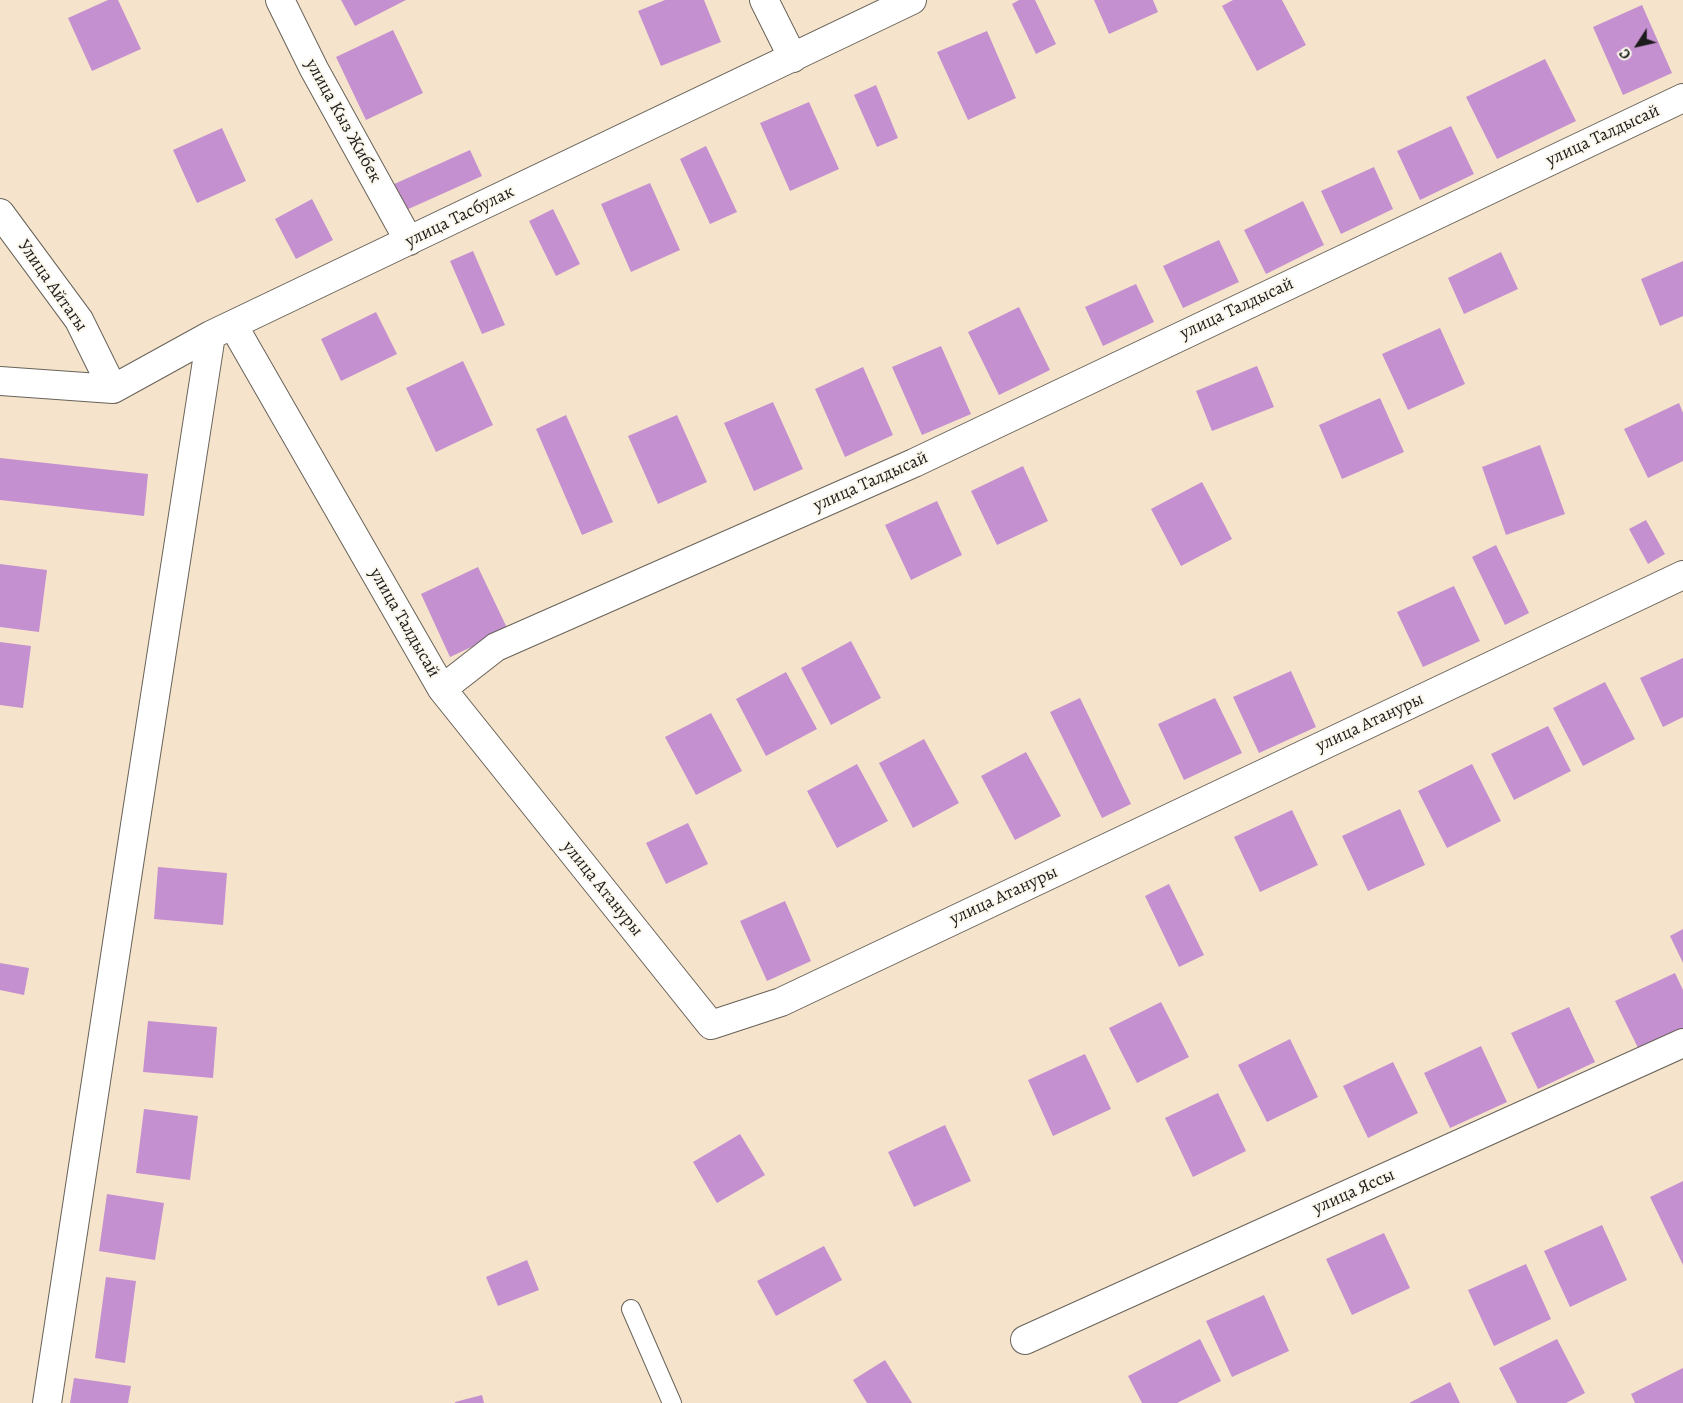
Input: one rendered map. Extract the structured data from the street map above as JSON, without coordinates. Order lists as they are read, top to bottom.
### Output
{
  "streets": {
    "street": [
      "улица Кыз Жибек",
      "улица Талдысай",
      "улица Тасбулак",
      "Улица Айтагы",
      "улица Атануры",
      "улица Яссы"
    ]
  },
  "crossings": [
    ["улица Кыз Жибек", "улица Тасбулак"],
    ["улица Талдысай", "улица Тасбулак"],
    ["улица Талдысай", "улица Атануры"],
    ["улица Тасбулак", "Улица Айтагы"]
  ],
  "north": "bottom left"
}
